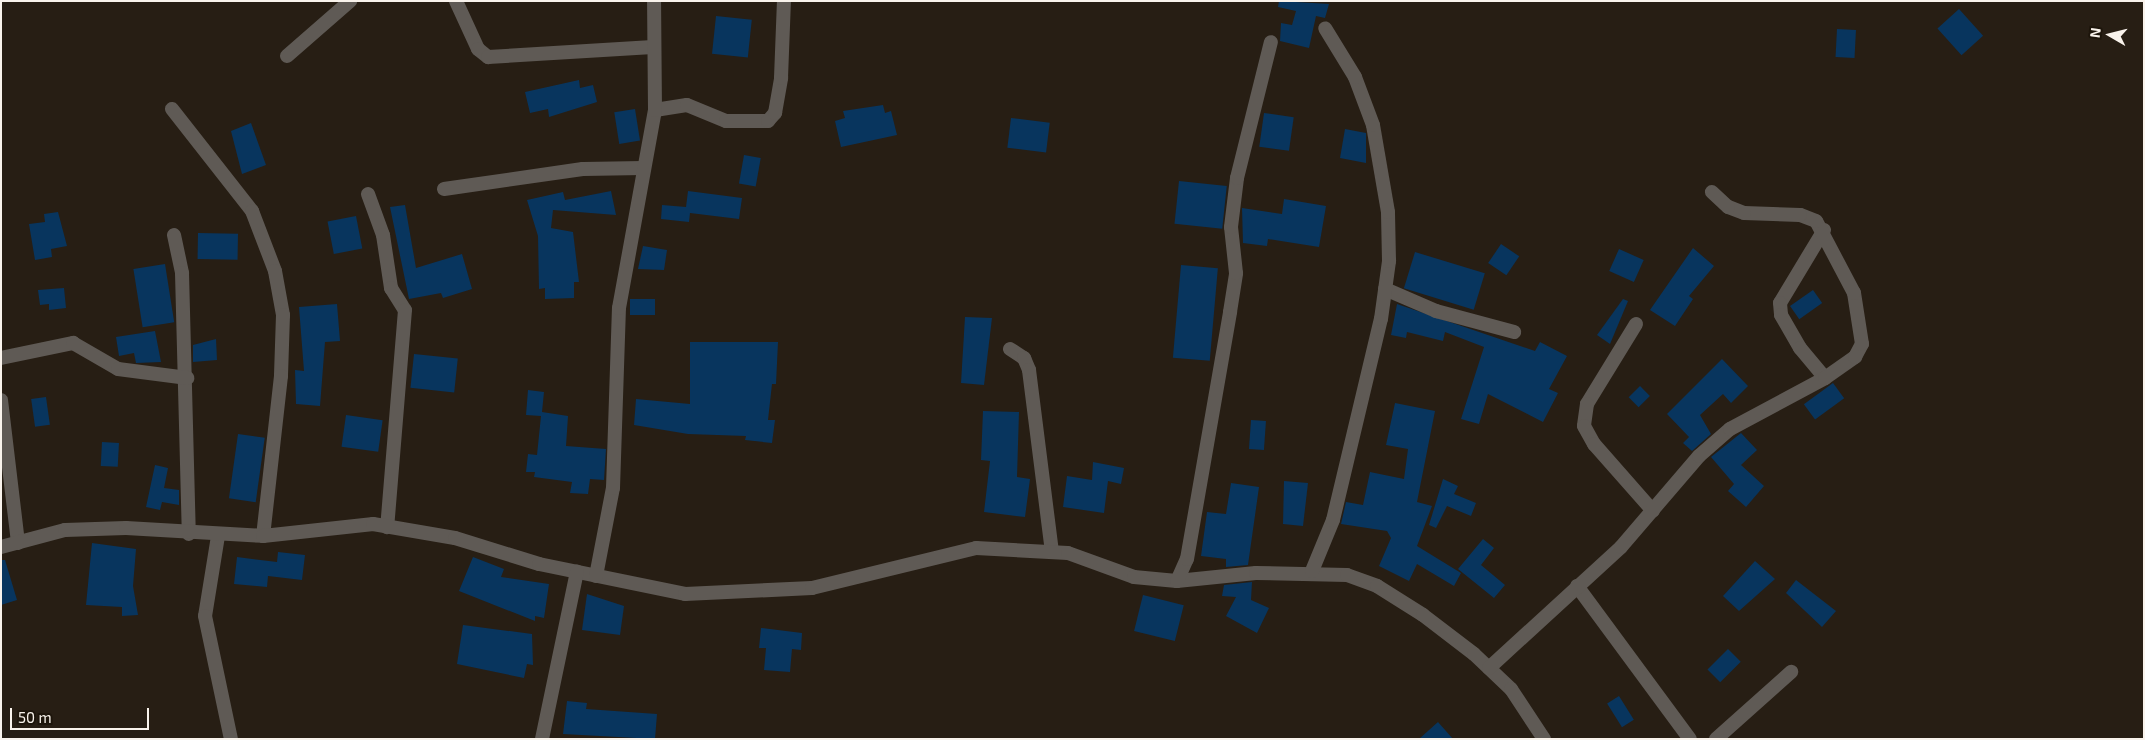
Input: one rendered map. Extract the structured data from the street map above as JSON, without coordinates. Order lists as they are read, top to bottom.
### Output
{
  "scale_bar": "50 m",
  "north": "left"
}
